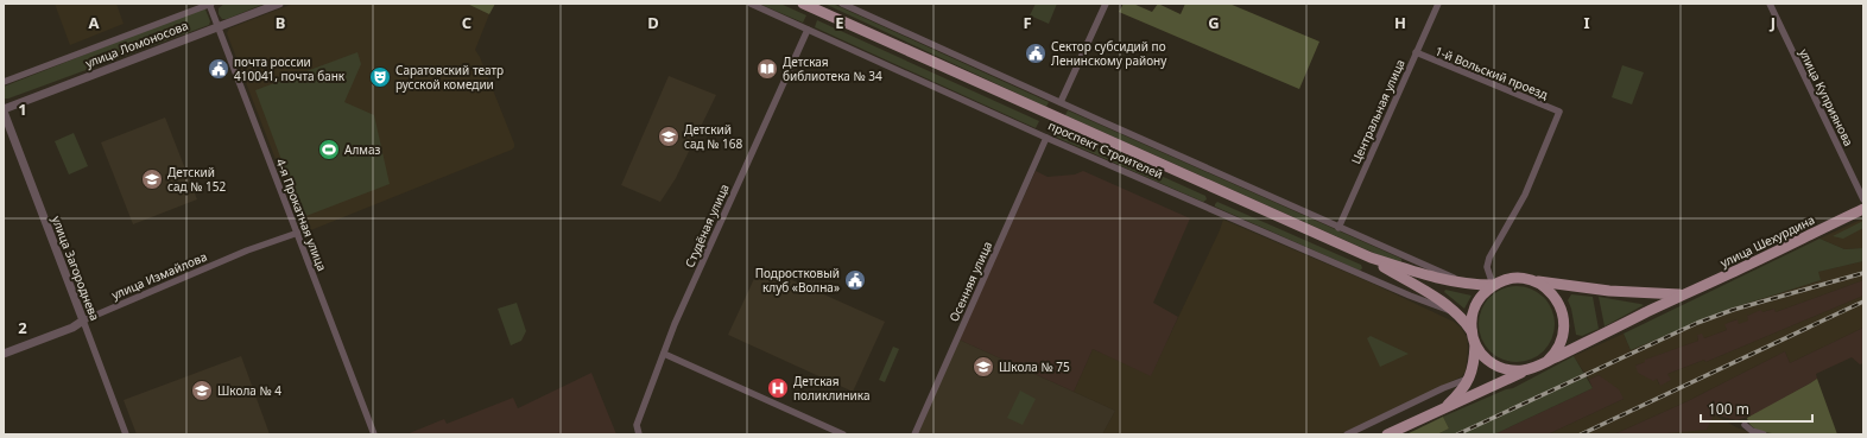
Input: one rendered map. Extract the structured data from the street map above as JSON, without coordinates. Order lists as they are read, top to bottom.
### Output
{
  "streets": {
    "main road": ["проспект Строителей", "улица Шехурдина"],
    "street": [
      "улица Ломоносова",
      "1-й Вольский проезд",
      "улица Куприянова",
      "Центральная улица",
      "4-я Прокатная улица",
      "Студёная улица",
      "улица Загороднева",
      "улица Измайлова",
      "Осенняя улица"
    ]
  },
  "crossings": [
    ["улица Ломоносова", "4-я Прокатная улица"],
    ["улица Ломоносова", "улица Загороднева"],
    ["1-й Вольский проезд", "Центральная улица"],
    ["1-й Вольский проезд", "проспект Строителей"],
    ["1-й Вольский проезд", "улица Шехурдина"],
    ["Центральная улица", "проспект Строителей"],
    ["проспект Строителей", "Студёная улица"],
    ["проспект Строителей", "улица Шехурдина"],
    ["проспект Строителей", "Осенняя улица"],
    ["4-я Прокатная улица", "улица Измайлова"],
    ["улица Загороднева", "улица Измайлова"]
  ],
  "places": {
    "public building": ["Сектор субсидий по Ленинскому району", "почта россии 410041, почта банк", "Подростковый клуб «Волна»"],
    "library": ["Детская библиотека № 34"],
    "theatre": ["Саратовский театр русской комедии"],
    "school or university": [
      "Детский сад № 168",
      "Детский сад № 152",
      "Школа № 75",
      "Школа № 4"
    ],
    "sports": ["Алмаз"],
    "hospital": ["Детская поликлиника"]
  },
  "scale_bar": "100 m",
  "grid": {
    "columns": [
      "A",
      "B",
      "C",
      "D",
      "E",
      "F",
      "G",
      "H",
      "I",
      "J"
    ],
    "rows": ["1", "2"]
  }
}
